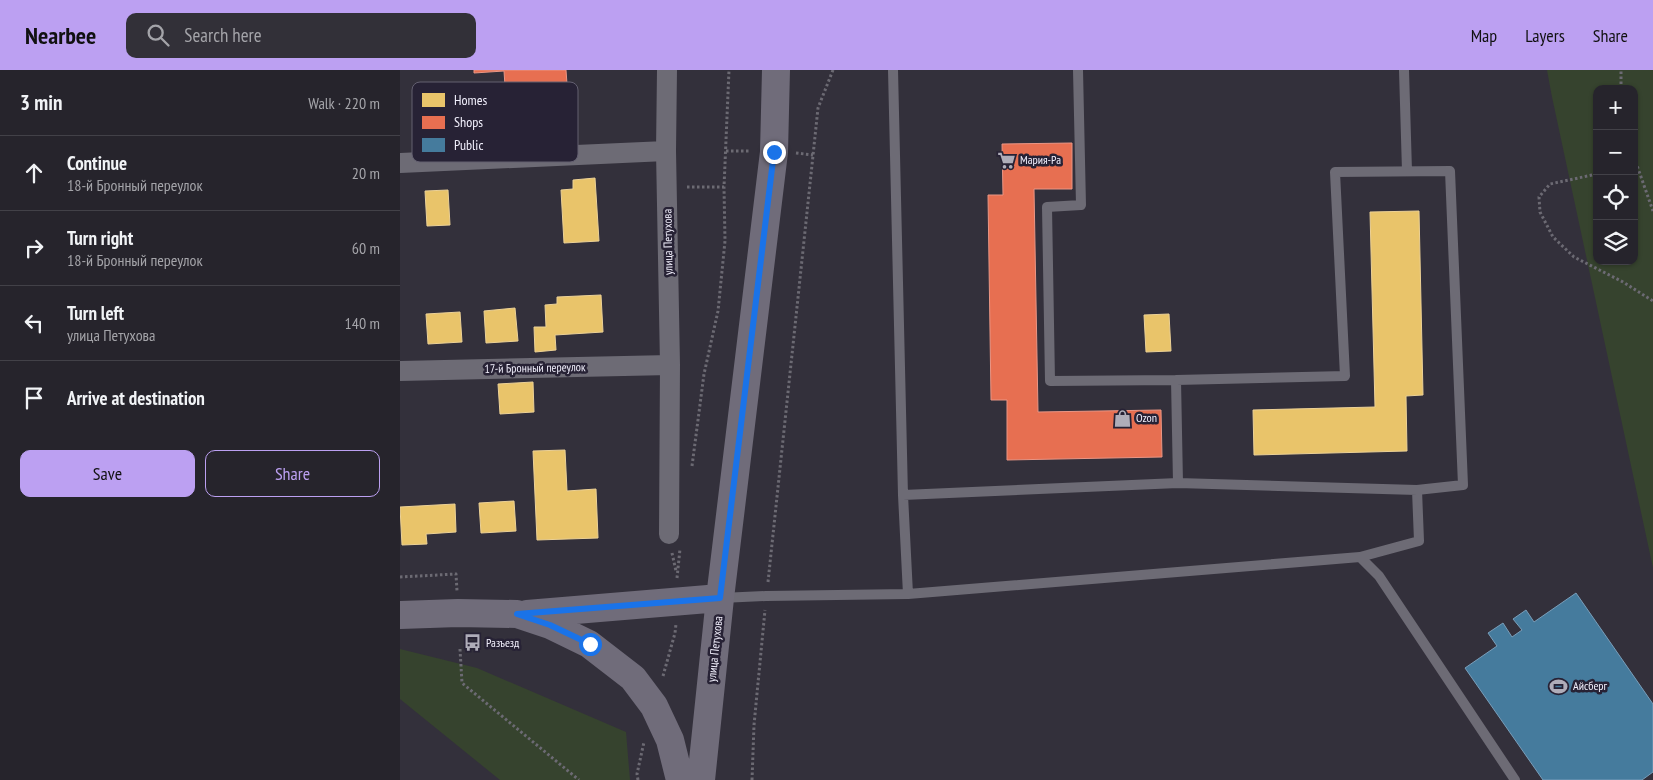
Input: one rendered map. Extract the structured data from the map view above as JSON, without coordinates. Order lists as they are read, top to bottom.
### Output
{
  "streets": {
    "street": ["улица Петухова", "17-й Бронный переулок"]
  },
  "crossings": [
    ["улица Петухова", "17-й Бронный переулок"]
  ],
  "places": {
    "supermarket": ["Мария-Ра"],
    "shop": ["Ozon"],
    "bus stop": ["Разъезд"],
    "sports": ["Айсберг"]
  },
  "legend": ["Homes", "Shops", "Public"],
  "page": {
    "header": "Nearbee",
    "search": "Search here",
    "nav": ["Map", "Layers", "Share"],
    "heading": ["3 min", "Walk · 220 m"],
    "map_buttons": ["+", "−"],
    "list": [
      ["Continue", "18-й Бронный переулок", "20 m"],
      ["Turn right", "18-й Бронный переулок", "60 m"],
      ["Turn left", "улица Петухова", "140 m"],
      "Arrive at destination"
    ],
    "buttons": ["Save", "Share"]
  }
}
